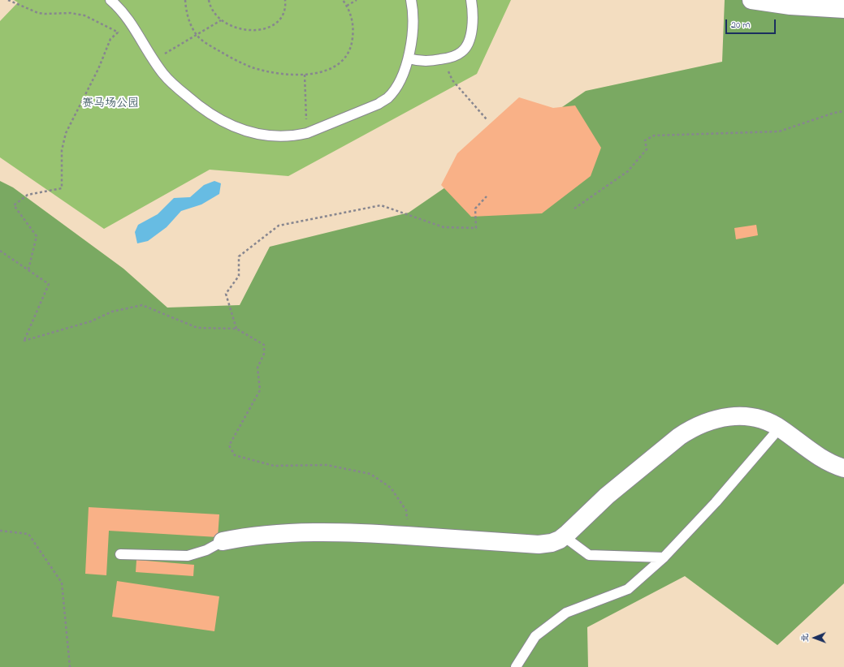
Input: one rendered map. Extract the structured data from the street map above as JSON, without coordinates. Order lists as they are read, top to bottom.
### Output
{
  "parks": ["赛马场公园"],
  "scale_bar": "20 m",
  "north": "left"
}
